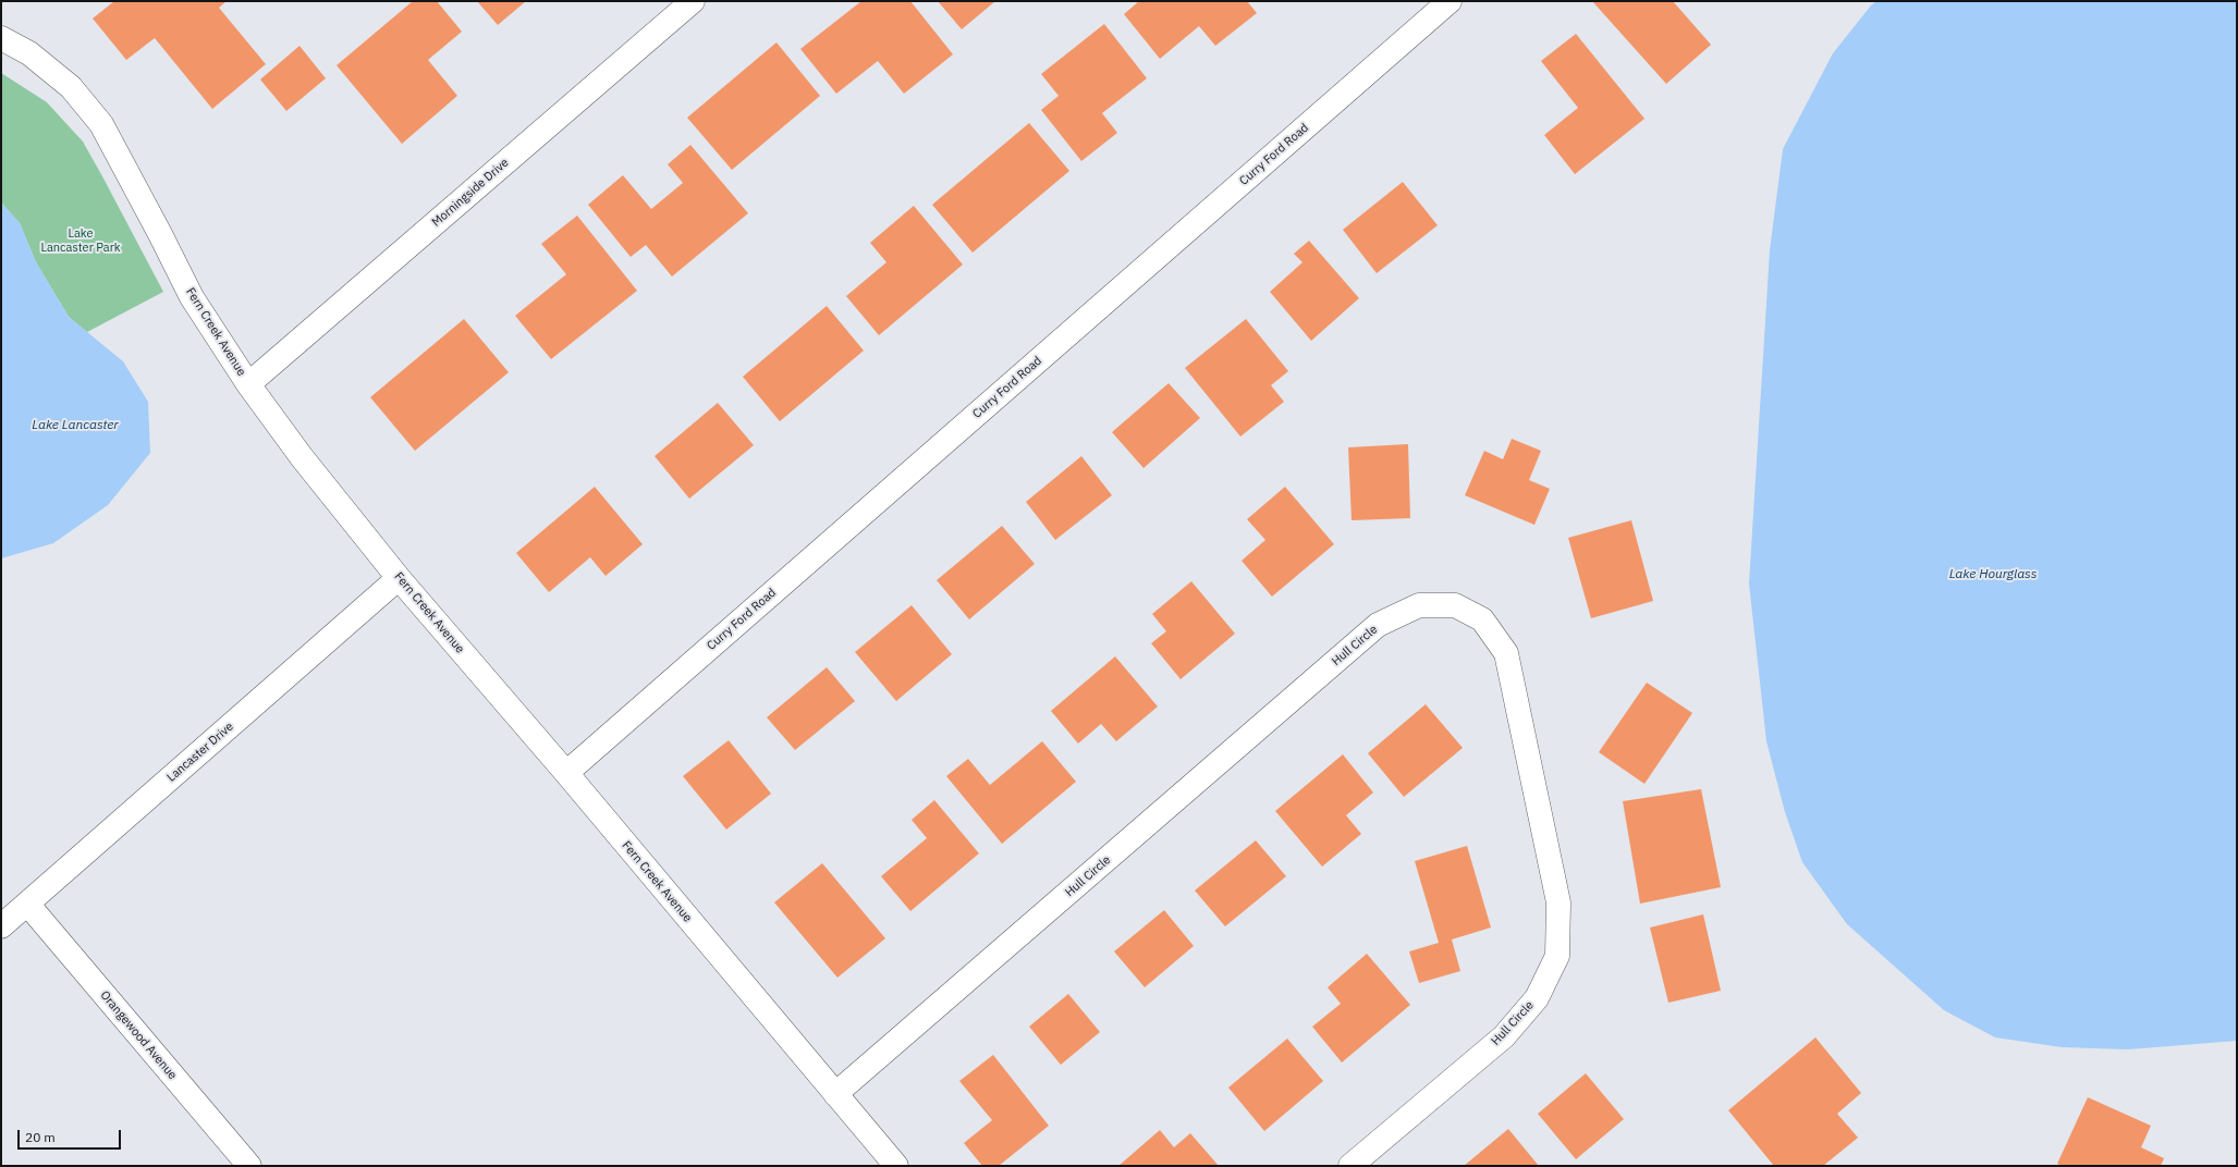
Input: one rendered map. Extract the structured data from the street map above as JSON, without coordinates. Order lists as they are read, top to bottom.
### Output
{
  "streets": {
    "street": [
      "Curry Ford Road",
      "Morningside Drive",
      "Fern Creek Avenue",
      "Hull Circle",
      "Lancaster Drive",
      "Orangewood Avenue"
    ]
  },
  "crossings": [
    ["Curry Ford Road", "Fern Creek Avenue"],
    ["Morningside Drive", "Fern Creek Avenue"],
    ["Fern Creek Avenue", "Hull Circle"],
    ["Fern Creek Avenue", "Lancaster Drive"],
    ["Lancaster Drive", "Orangewood Avenue"]
  ],
  "water": ["Lake Lancaster", "Lake Hourglass"],
  "parks": ["Lake Lancaster Park"],
  "scale_bar": "20 m"
}
